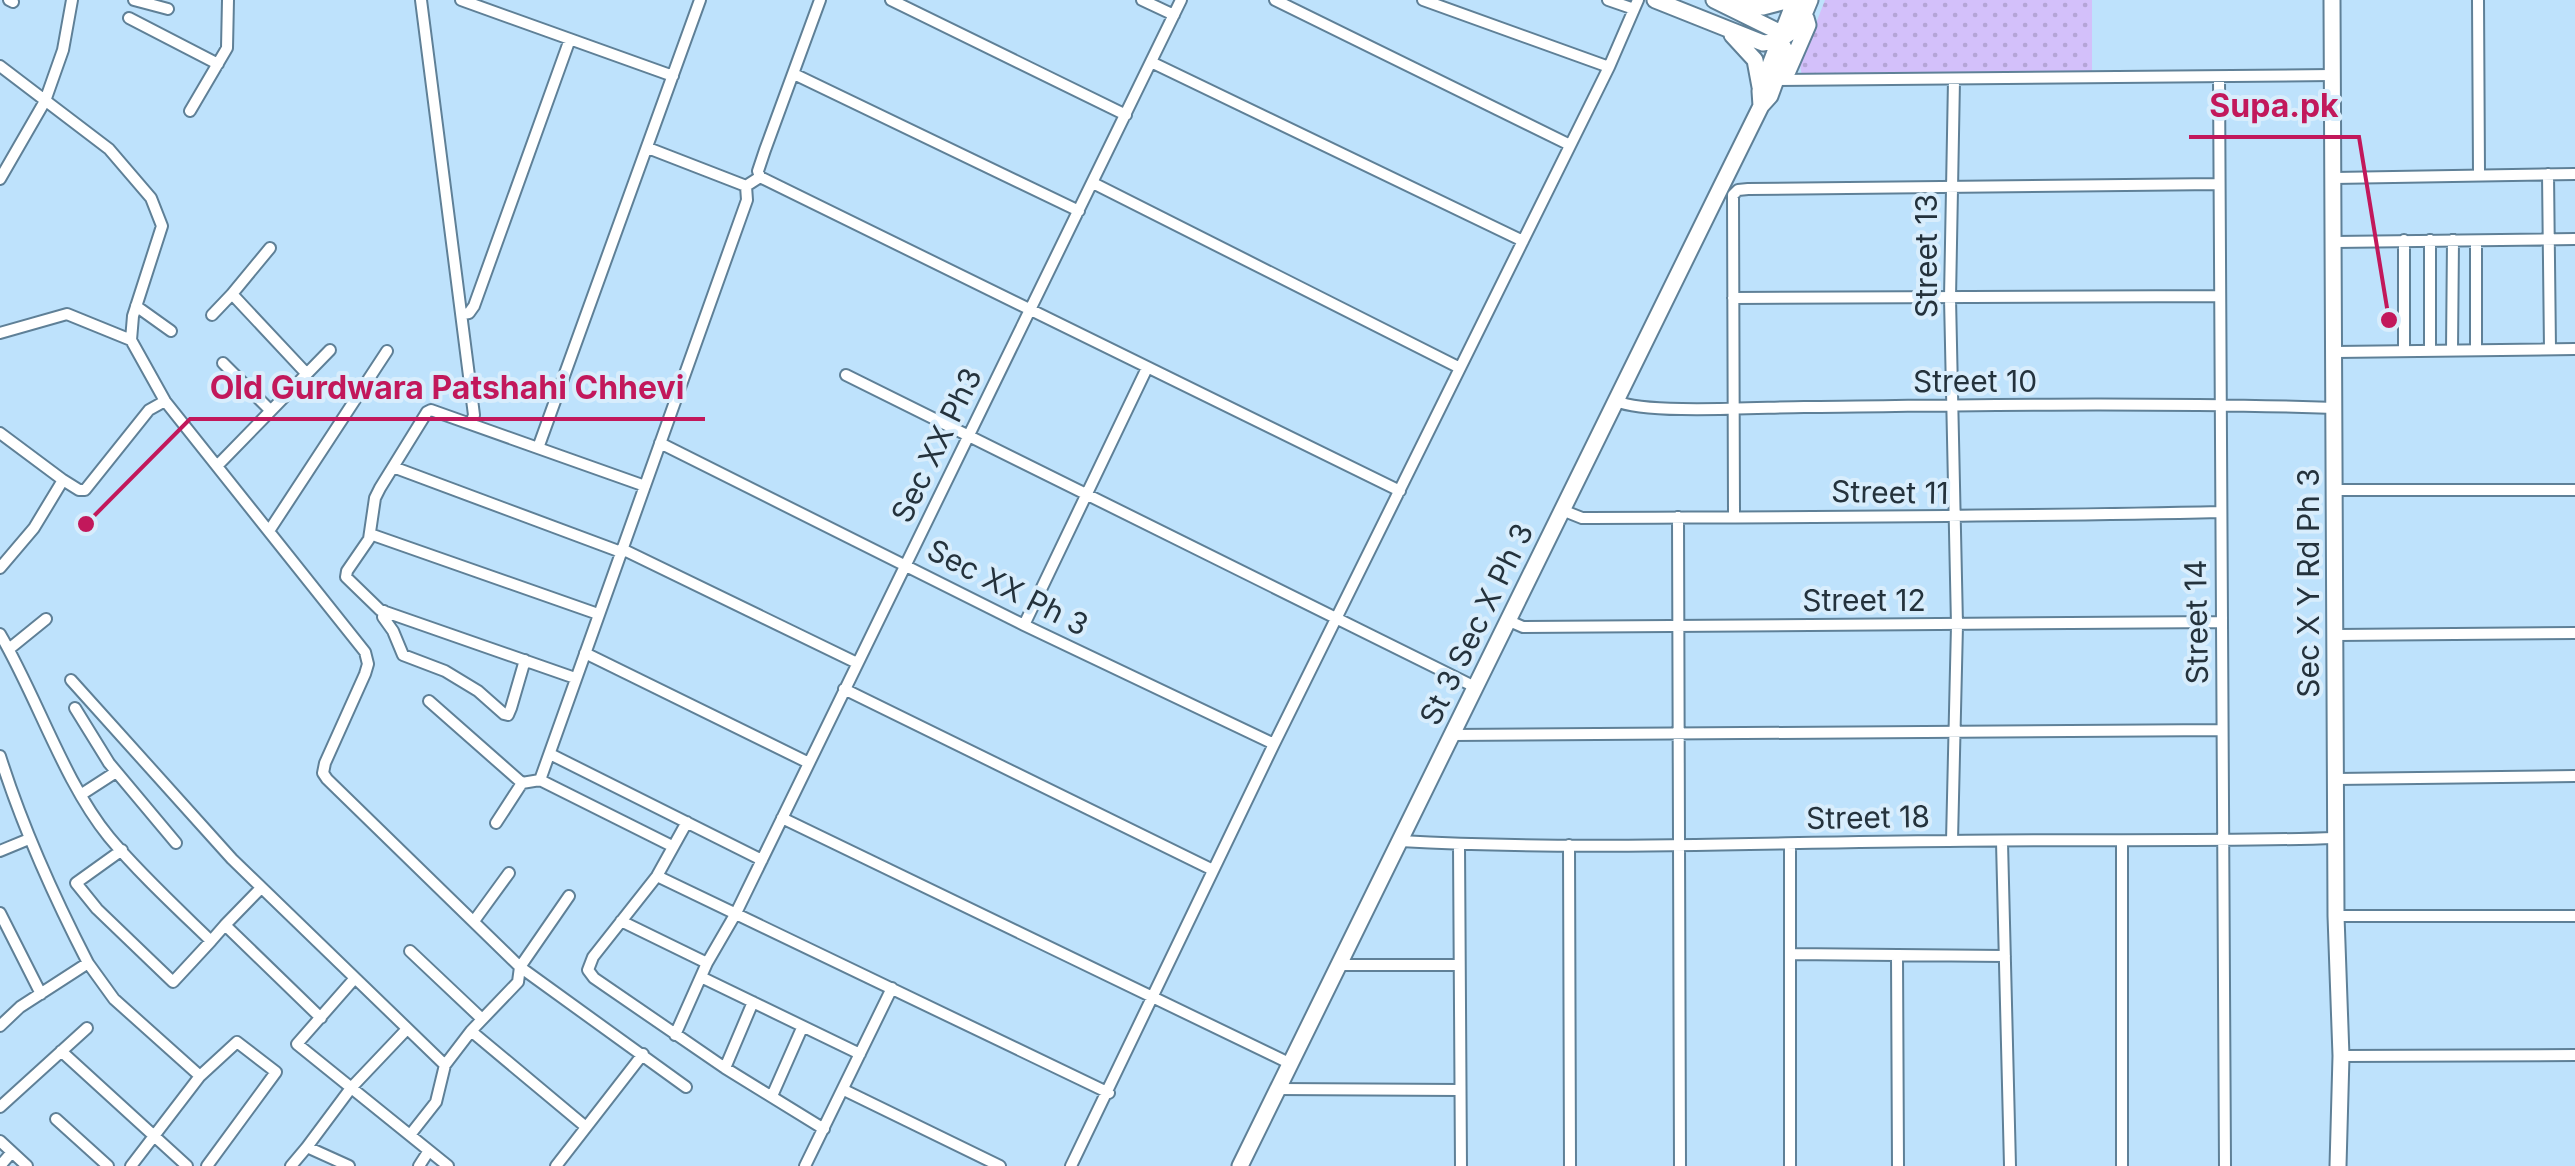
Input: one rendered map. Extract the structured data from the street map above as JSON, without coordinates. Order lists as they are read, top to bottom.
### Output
{
  "streets": {
    "main road": ["Sec X Y Rd Ph 3", "St 3 Sec X Ph 3"],
    "street": [
      "Street 13",
      "Street 10",
      "Sec XX Ph3",
      "Street 11",
      "Sec XX Ph 3",
      "Street 12",
      "Street 14",
      "Street 18"
    ]
  },
  "crossings": [
    ["Street 13", "Street 10"],
    ["Street 13", "Street 11"],
    ["Street 13", "Street 12"],
    ["Street 13", "Street 18"],
    ["Street 10", "Sec X Y Rd Ph 3"],
    ["Street 10", "Street 14"],
    ["Street 10", "St 3 Sec X Ph 3"],
    ["Sec XX Ph3", "Sec XX Ph 3"],
    ["Street 11", "Street 14"],
    ["Street 11", "St 3 Sec X Ph 3"],
    ["Sec X Y Rd Ph 3", "Street 18"],
    ["Street 12", "Street 14"],
    ["Street 12", "St 3 Sec X Ph 3"],
    ["Street 14", "Street 18"],
    ["St 3 Sec X Ph 3", "Street 18"]
  ],
  "places": ["Supa.pk", "Old Gurdwara Patshahi Chhevi"]
}
